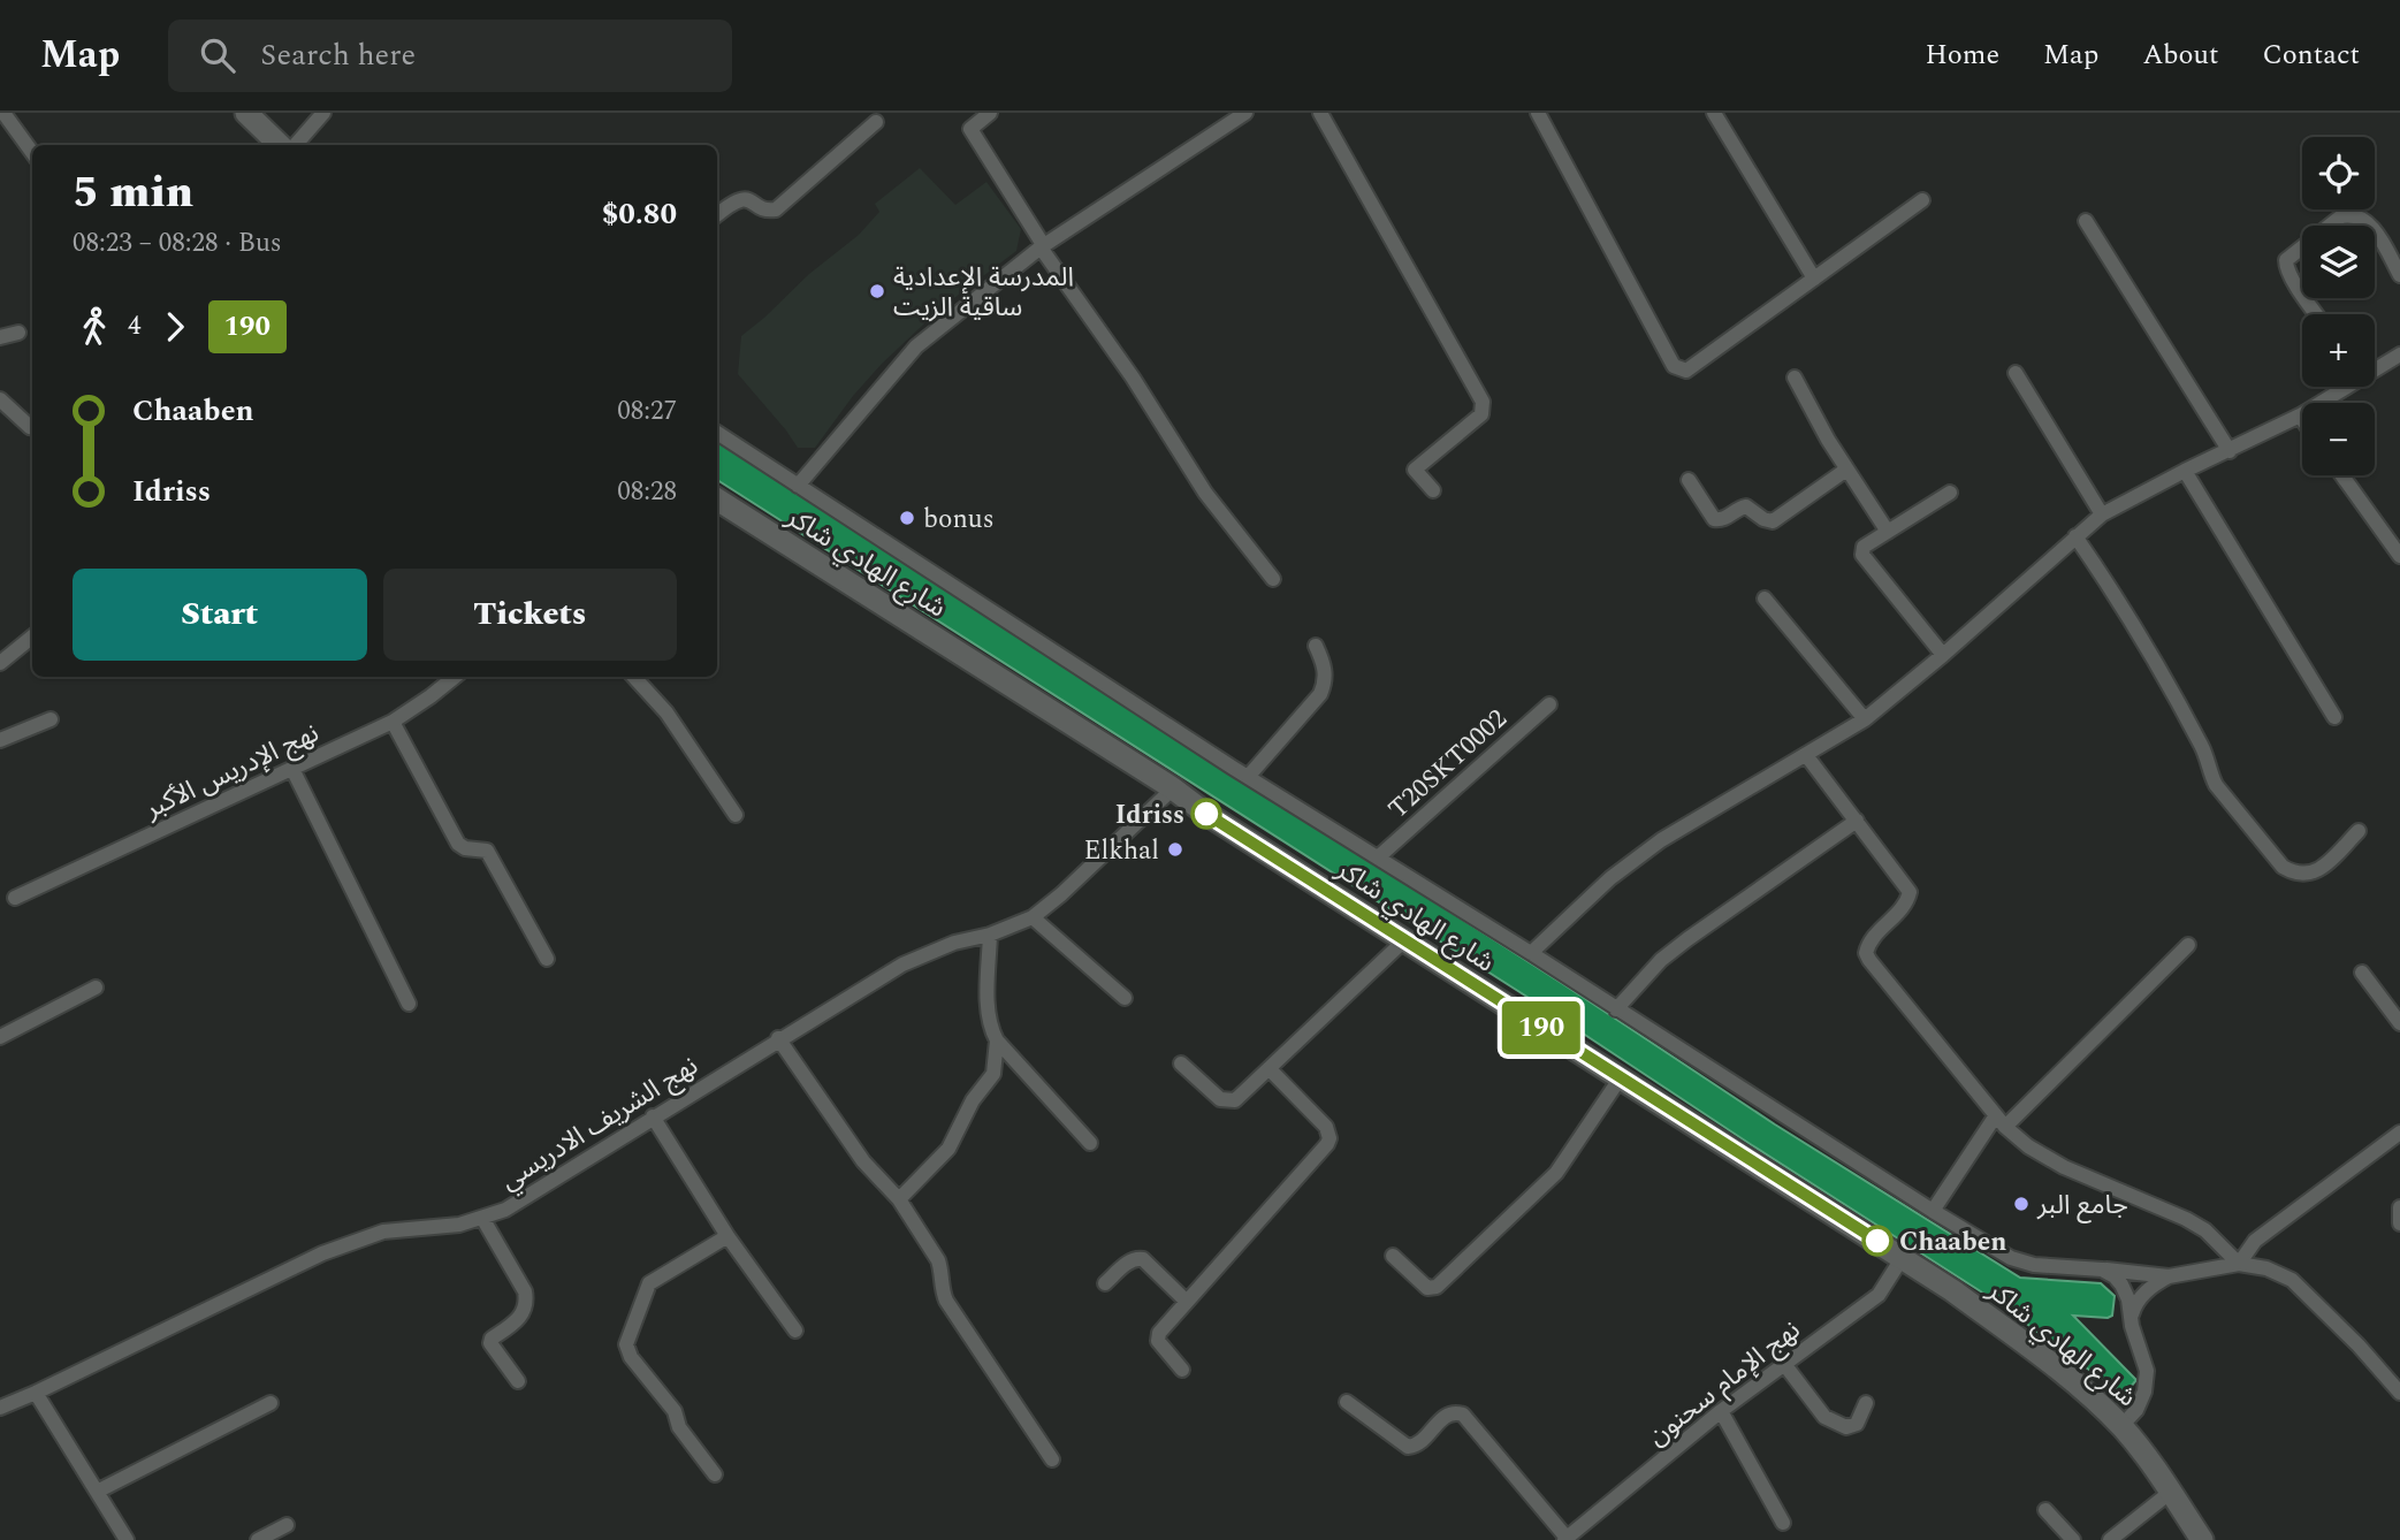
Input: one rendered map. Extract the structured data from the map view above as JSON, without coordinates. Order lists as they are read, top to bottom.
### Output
{
  "streets": {
    "main road": ["شارع الهادي شاكر"],
    "street": [
      "T20SKT0002",
      "نهج الإدريس الأكبر",
      "نهج الشريف الادريسي",
      "نهج الإمام سحنون"
    ]
  },
  "crossings": [
    ["شارع الهادي شاكر", "نهج الشريف الادريسي"],
    ["شارع الهادي شاكر", "نهج الإمام سحنون"]
  ],
  "places": [
    "المدرسة الإعدادية ساقية الزيت",
    "bonus",
    "Idriss",
    "Elkhal",
    "جامع البر",
    "Chaaben"
  ],
  "lines": ["bus line 190"],
  "page": {
    "header": "Map",
    "search": "Search here",
    "nav": [
      "Home",
      "Map",
      "About",
      "Contact"
    ],
    "on_map": "190",
    "map_buttons": ["+", "−"],
    "heading": ["5 min", "08:23 – 08:28 · Bus", "$0.80"],
    "legs": ["4", "190"],
    "list": [
      {
        "name": "Chaaben",
        "value": "08:27"
      },
      {
        "name": "Idriss",
        "value": "08:28"
      }
    ],
    "buttons": ["Start", "Tickets"]
  }
}
